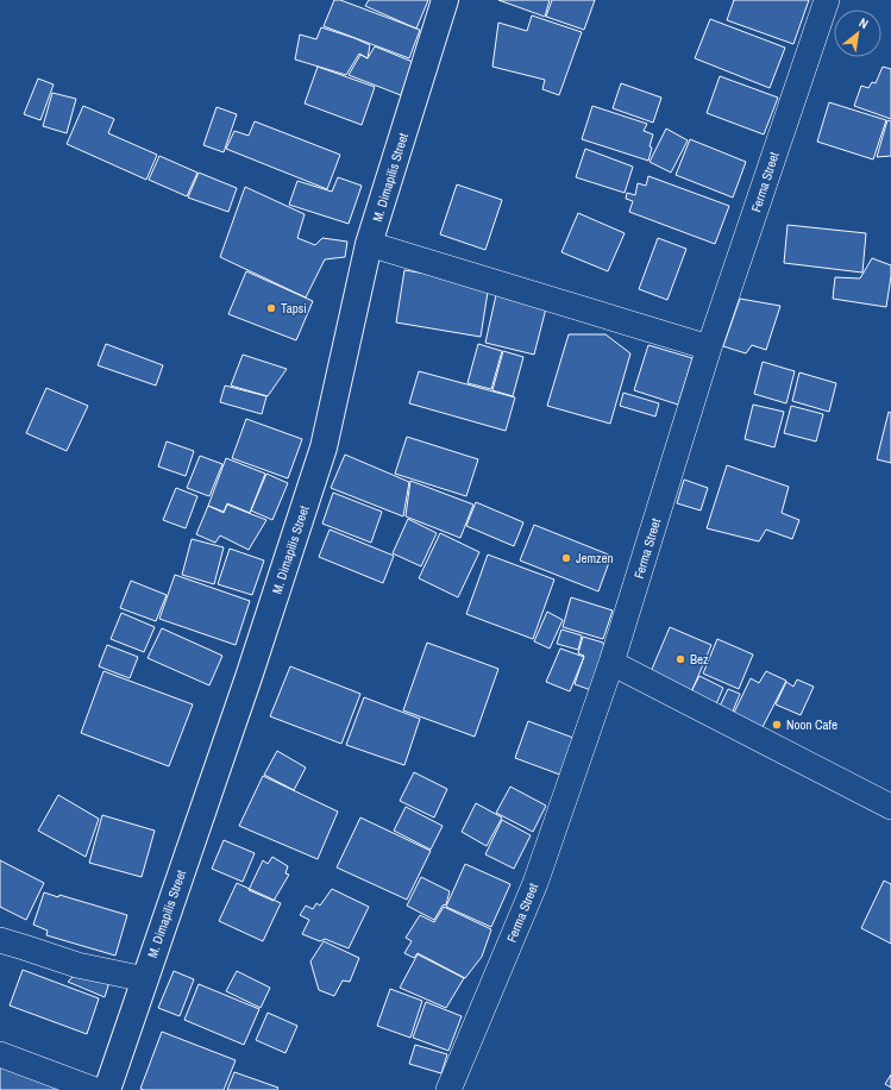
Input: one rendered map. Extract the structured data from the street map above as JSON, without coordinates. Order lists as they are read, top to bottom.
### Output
{
  "streets": {
    "main road": ["M. Dimapilis Street"],
    "street": ["Ferma Street"]
  },
  "places": [
    "Tapsi",
    "Jemzen",
    "Bez",
    "Noon Cafe"
  ],
  "north": "top right"
}
